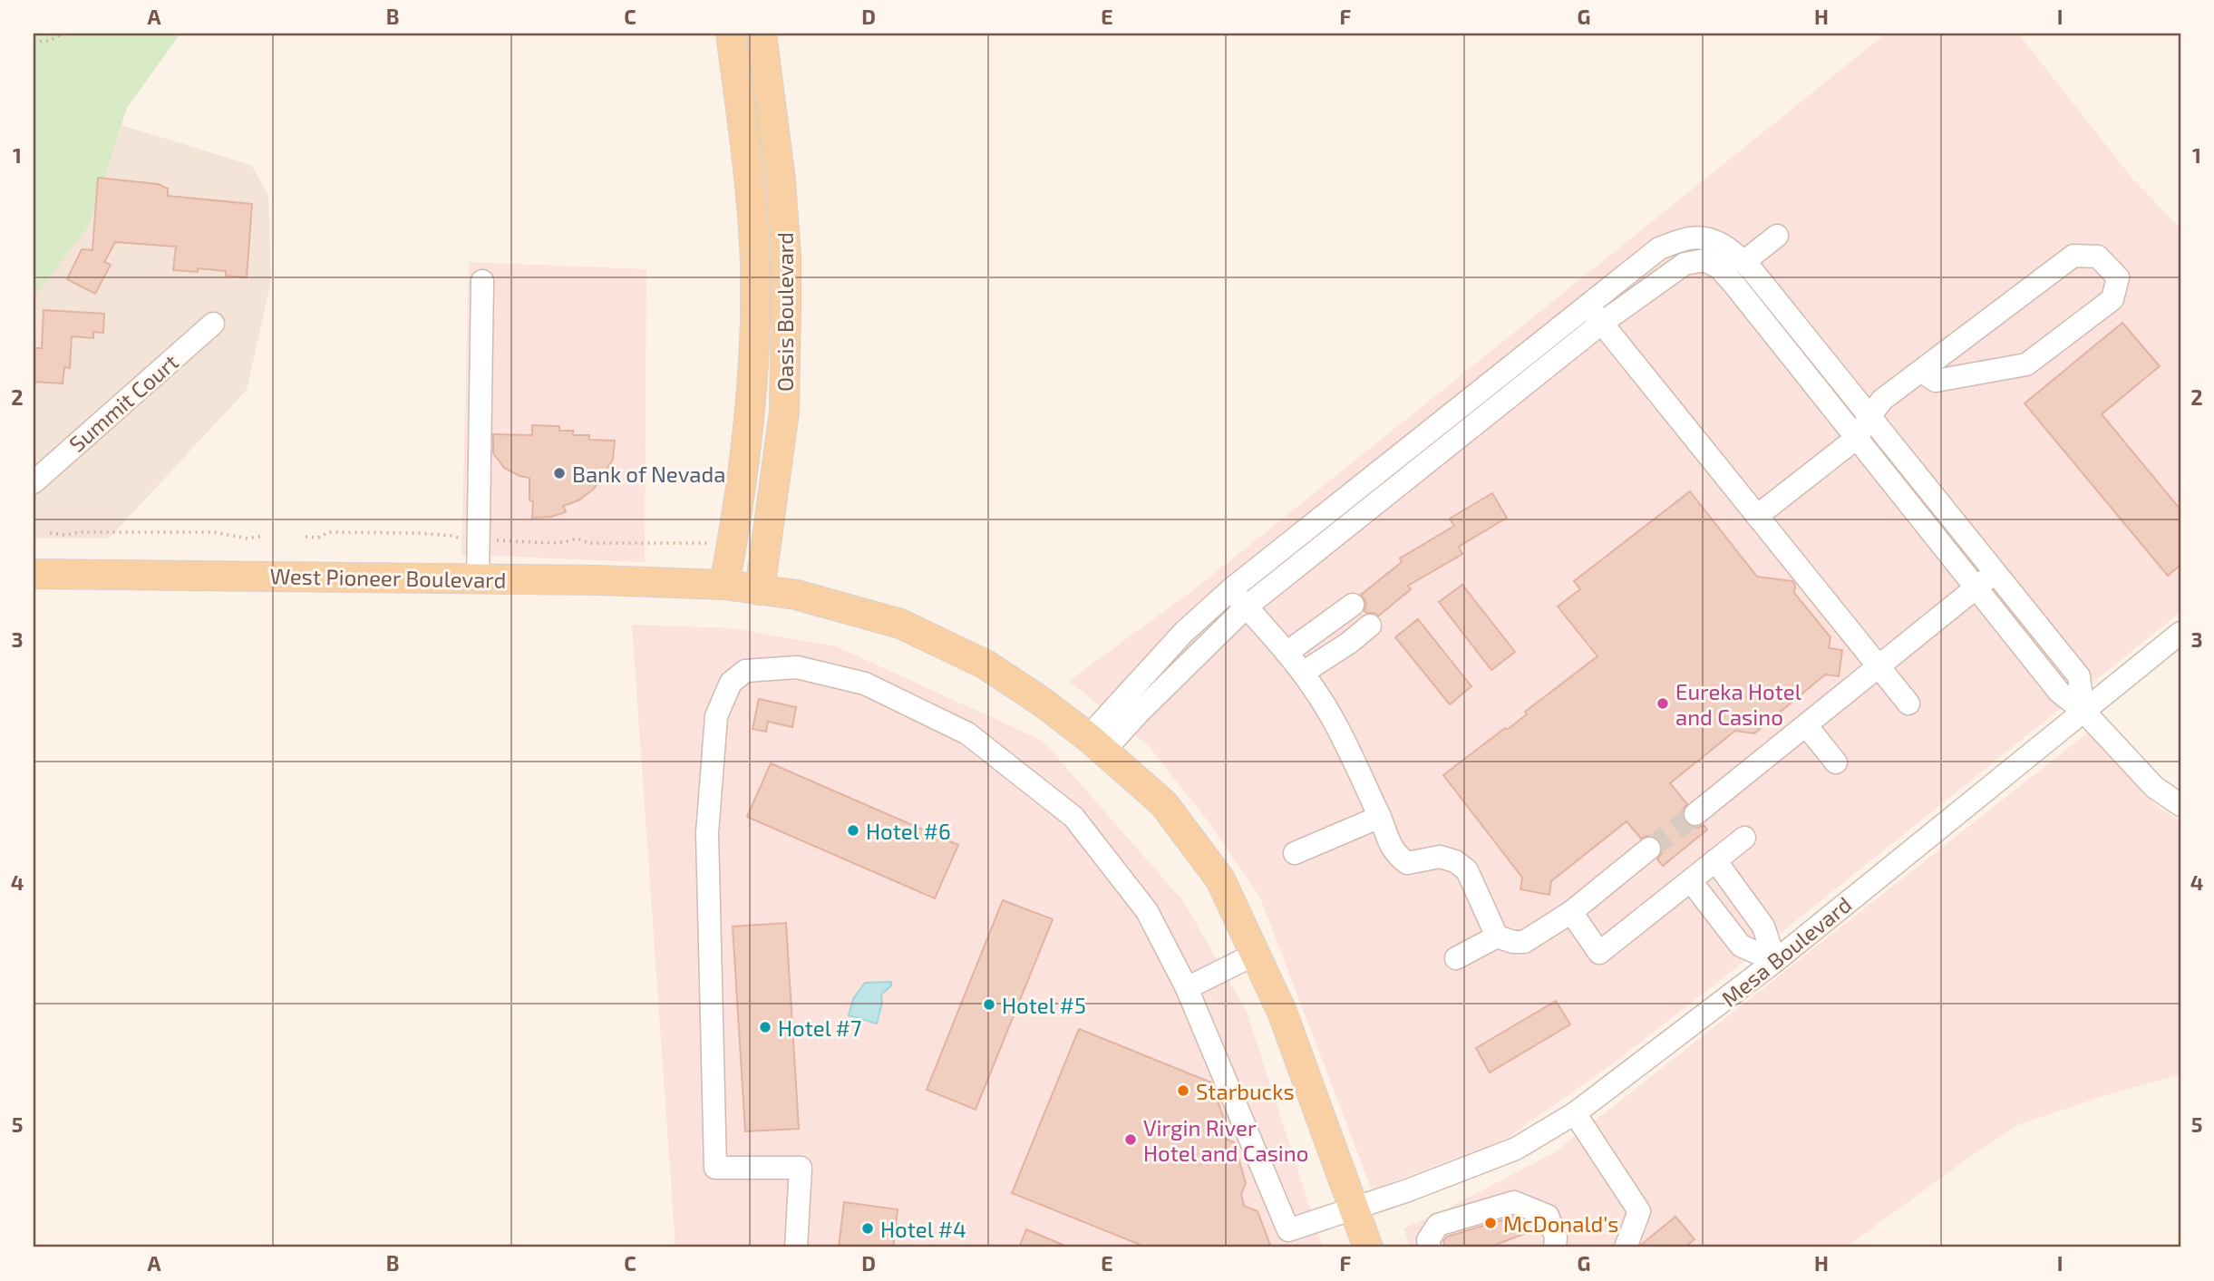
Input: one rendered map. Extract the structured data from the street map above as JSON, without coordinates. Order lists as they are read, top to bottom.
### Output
{
  "streets": {
    "main road": ["Oasis Boulevard", "West Pioneer Boulevard"],
    "street": ["Summit Court", "Mesa Boulevard"]
  },
  "crossings": [
    ["Oasis Boulevard", "West Pioneer Boulevard"],
    ["West Pioneer Boulevard", "Mesa Boulevard"]
  ],
  "places": [
    "Bank of Nevada",
    "Eureka Hotel and Casino",
    "Hotel #6",
    "Hotel #5",
    "Hotel #7",
    "Starbucks",
    "Virgin River Hotel and Casino",
    "McDonald's",
    "Hotel #4"
  ],
  "grid": {
    "columns": [
      "A",
      "B",
      "C",
      "D",
      "E",
      "F",
      "G",
      "H",
      "I"
    ],
    "rows": [
      "1",
      "2",
      "3",
      "4",
      "5"
    ]
  }
}
